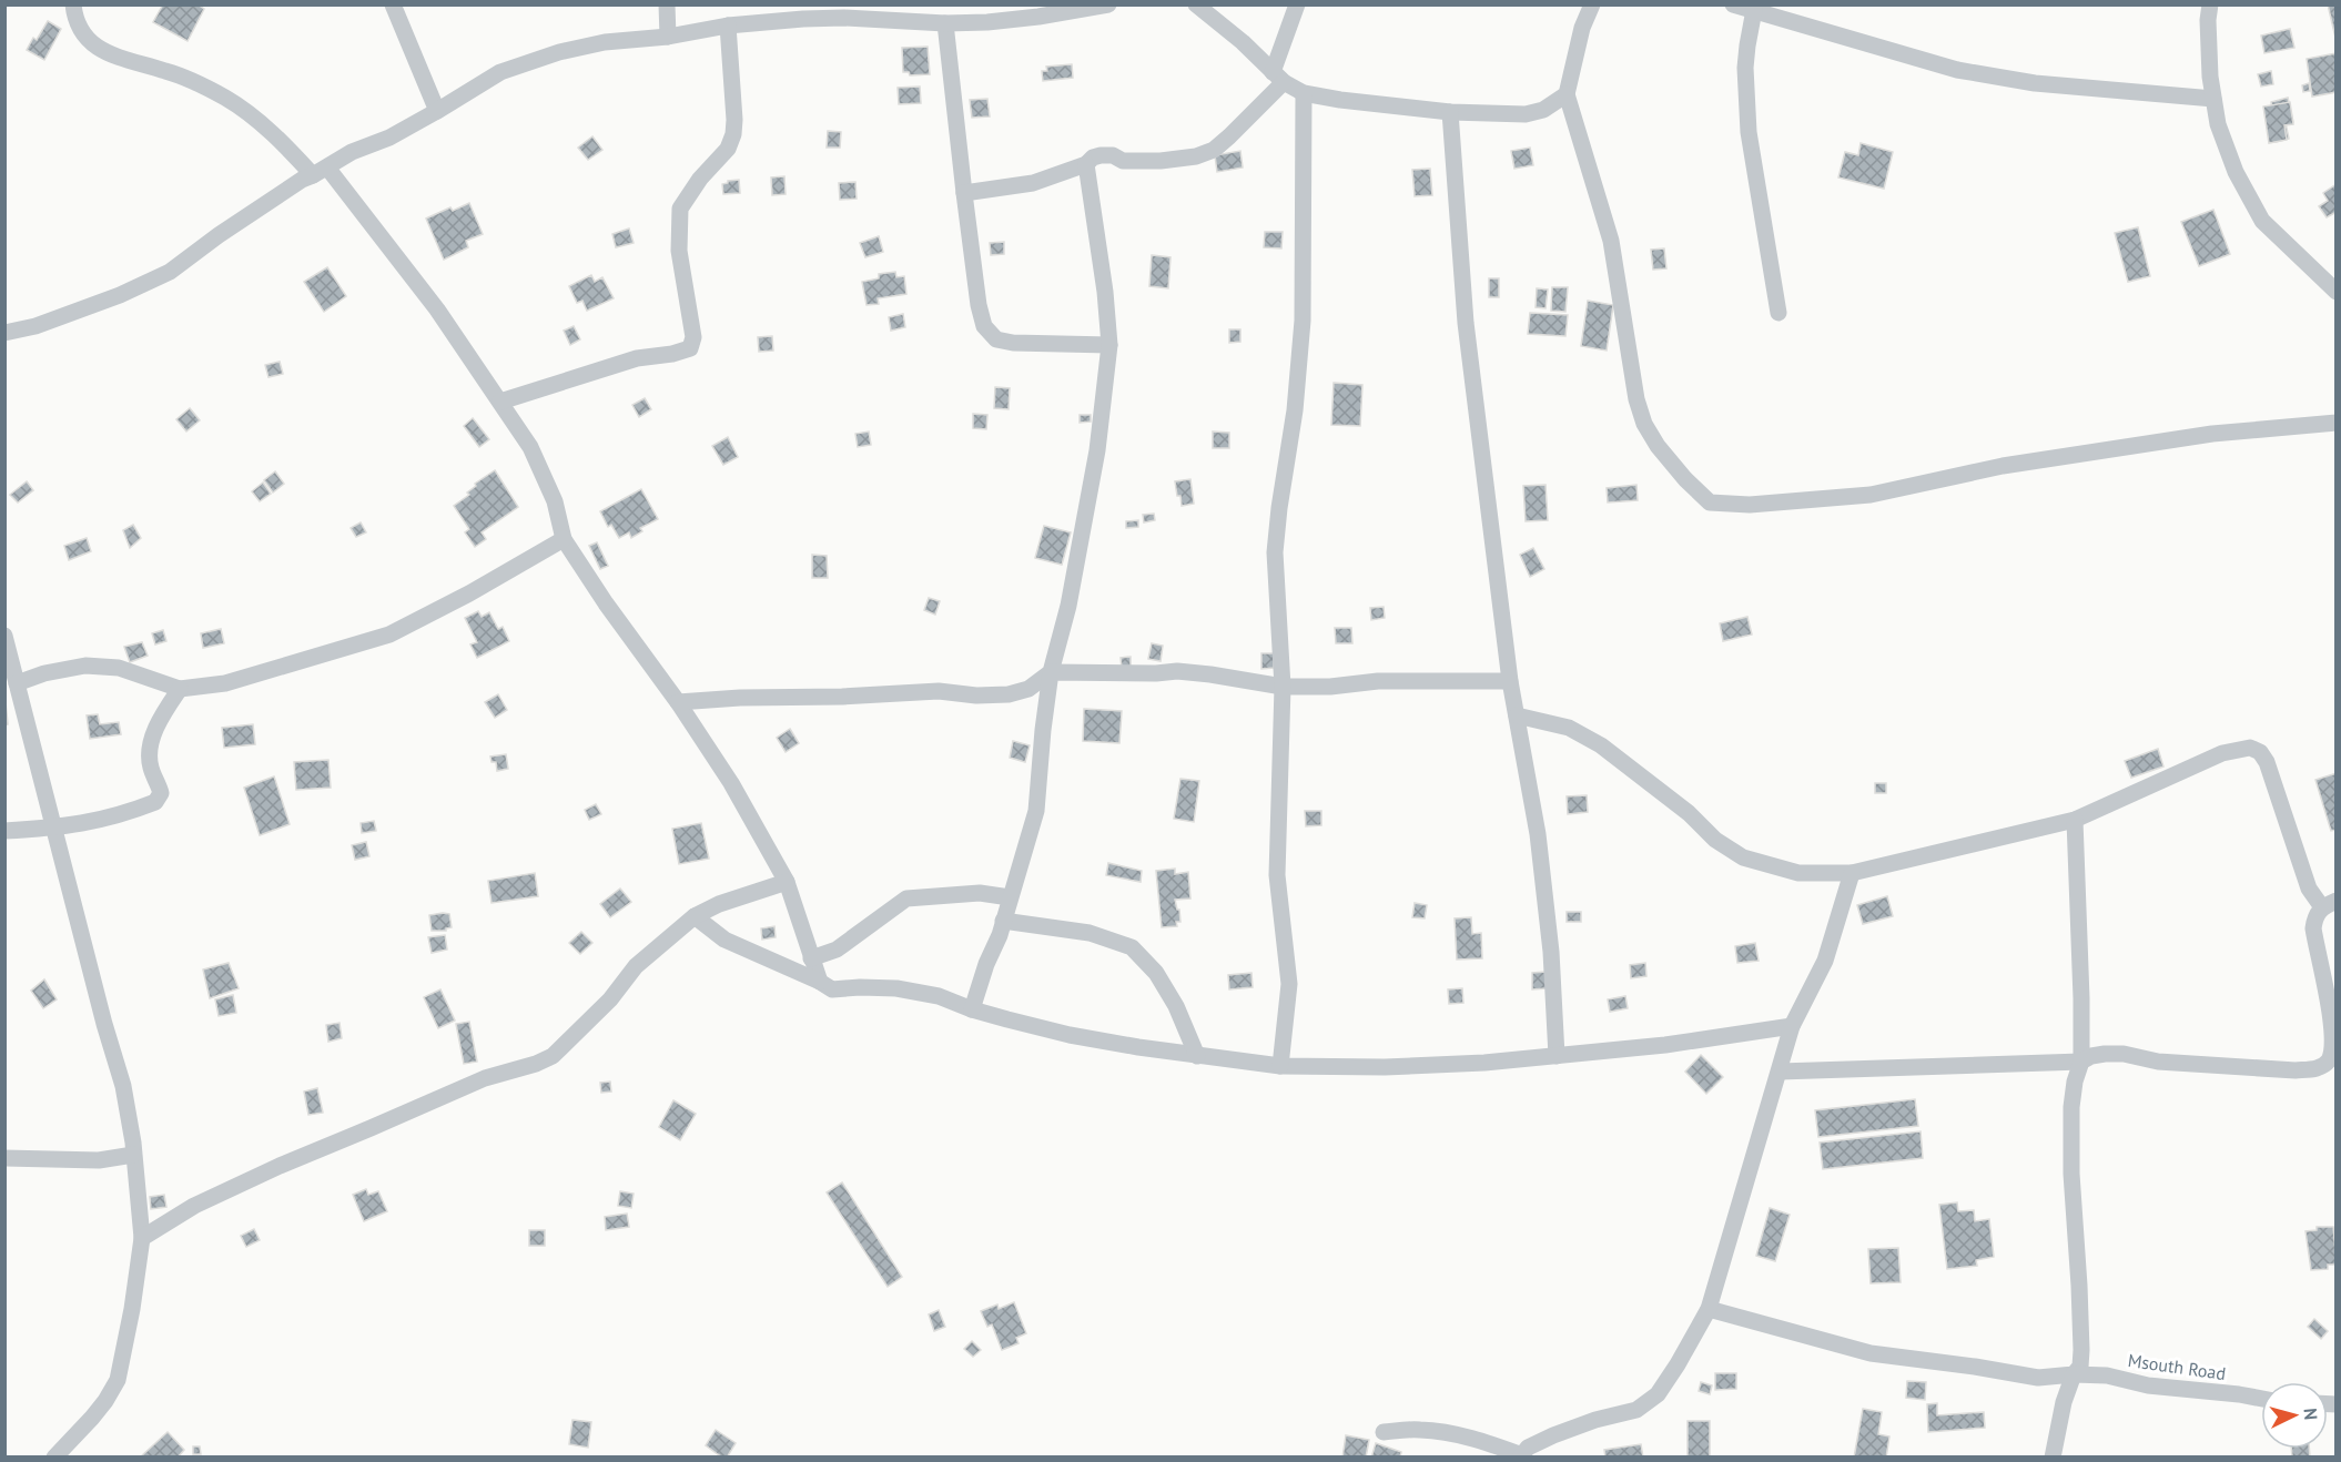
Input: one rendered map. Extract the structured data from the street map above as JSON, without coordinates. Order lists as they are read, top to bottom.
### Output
{
  "streets": {
    "street": ["Msouth Road"]
  },
  "north": "right"
}
